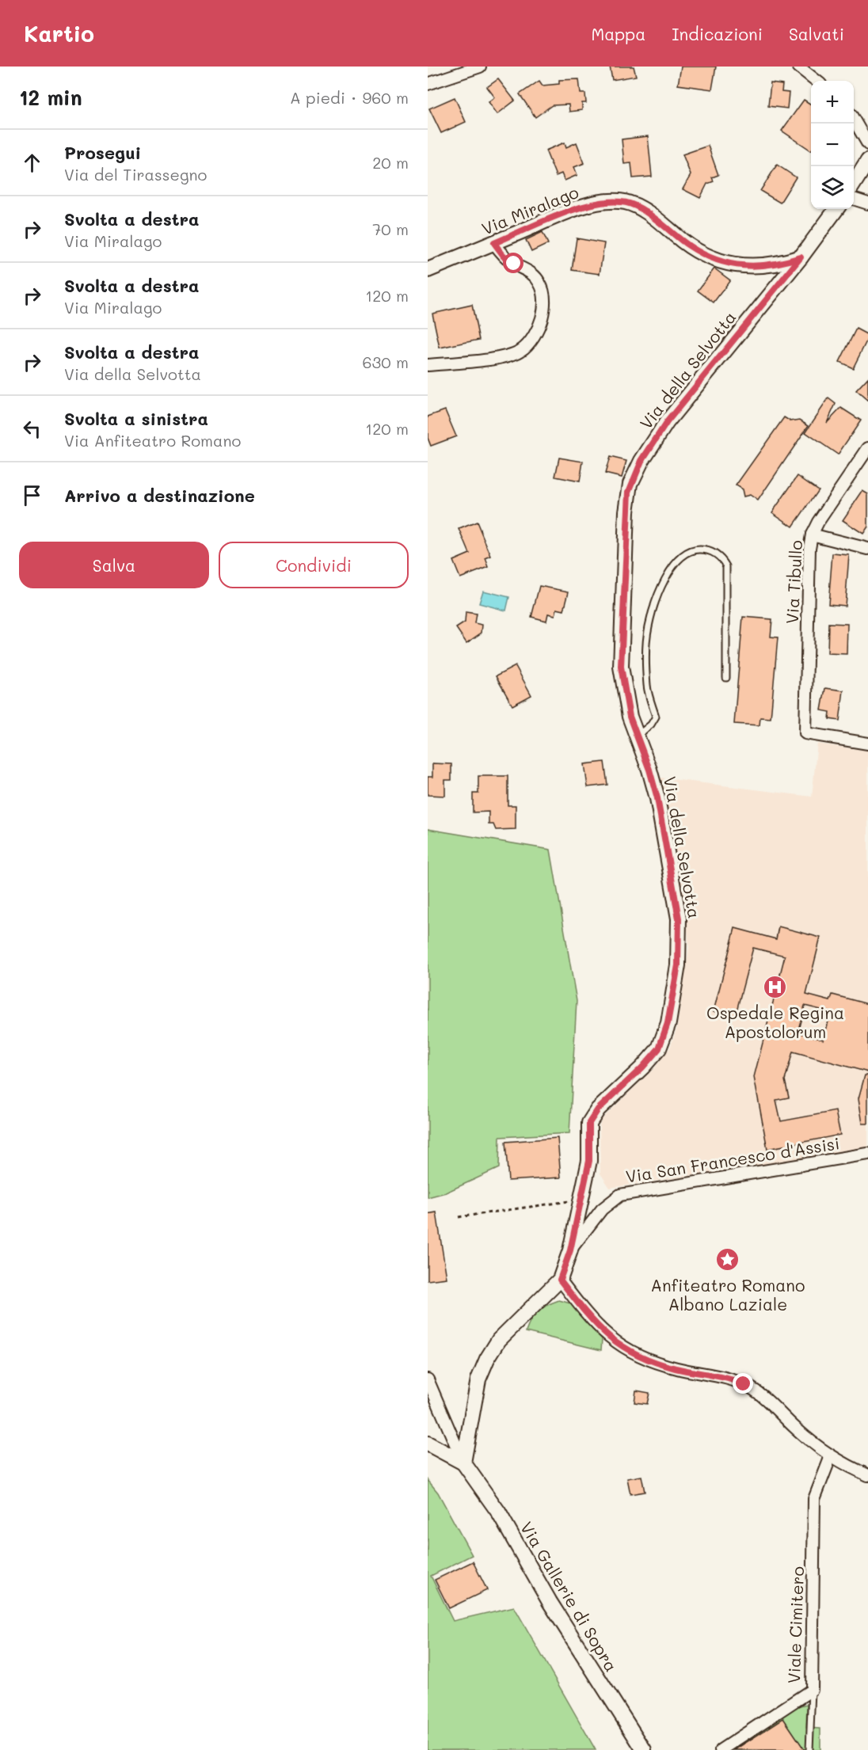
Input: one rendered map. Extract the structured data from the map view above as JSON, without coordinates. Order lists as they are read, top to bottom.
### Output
{
  "streets": {
    "street": [
      "Via Miralago",
      "Via della Selvotta",
      "Via Tibullo",
      "Via San Francesco d'Assisi",
      "Via Gallerie di Sopra",
      "Viale Cimitero"
    ]
  },
  "crossings": [
    ["Via Miralago", "Via della Selvotta"],
    ["Via della Selvotta", "Via San Francesco d'Assisi"]
  ],
  "places": {
    "hospital": ["Ospedale Regina Apostolorum"],
    "place": ["Anfiteatro Romano Albano Laziale"]
  },
  "page": {
    "header": "Kartio",
    "nav": ["Mappa", "Indicazioni", "Salvati"],
    "heading": ["12 min", "A piedi · 960 m"],
    "map_buttons": ["+", "−"],
    "list": [
      ["Prosegui", "Via del Tirassegno", "20 m"],
      ["Svolta a destra", "Via Miralago", "70 m"],
      ["Svolta a destra", "Via Miralago", "120 m"],
      ["Svolta a destra", "Via della Selvotta", "630 m"],
      ["Svolta a sinistra", "Via Anfiteatro Romano", "120 m"],
      "Arrivo a destinazione"
    ],
    "buttons": ["Salva", "Condividi"]
  }
}
